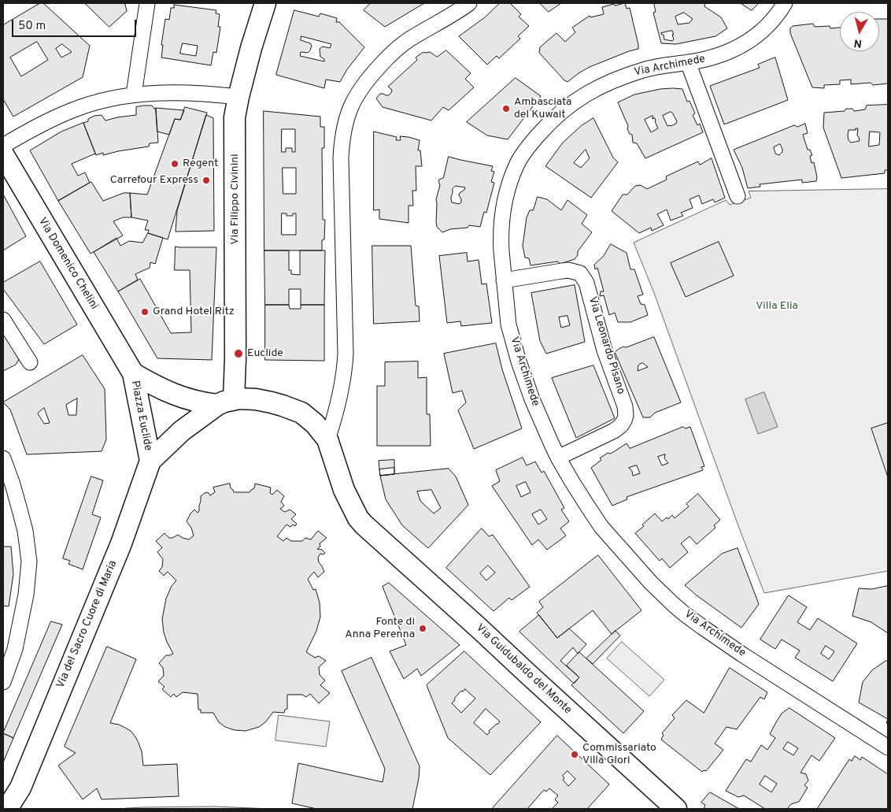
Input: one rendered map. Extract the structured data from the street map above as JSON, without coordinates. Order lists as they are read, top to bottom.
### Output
{
  "streets": {
    "street": [
      "Via Archimede",
      "Via Filippo Civinini",
      "Via Domenico Chelini",
      "Via Leonardo Pisano",
      "Piazza Euclide",
      "Via del Sacro Cuore di Maria",
      "Via Guidubaldo del Monte"
    ]
  },
  "crossings": [
    ["Via Archimede", "Via Leonardo Pisano"],
    ["Via Filippo Civinini", "Piazza Euclide"],
    ["Via Domenico Chelini", "Piazza Euclide"],
    ["Piazza Euclide", "Via del Sacro Cuore di Maria"],
    ["Piazza Euclide", "Via Guidubaldo del Monte"]
  ],
  "parks": ["Villa Elia"],
  "places": [
    "Ambasciata del Kuwait",
    "Regent",
    "Carrefour Express",
    "Grand Hotel Ritz",
    "Euclide",
    "Fonte di Anna Perenna",
    "Commissariato Villa Glori"
  ],
  "scale_bar": "50 m",
  "north": "bottom"
}
